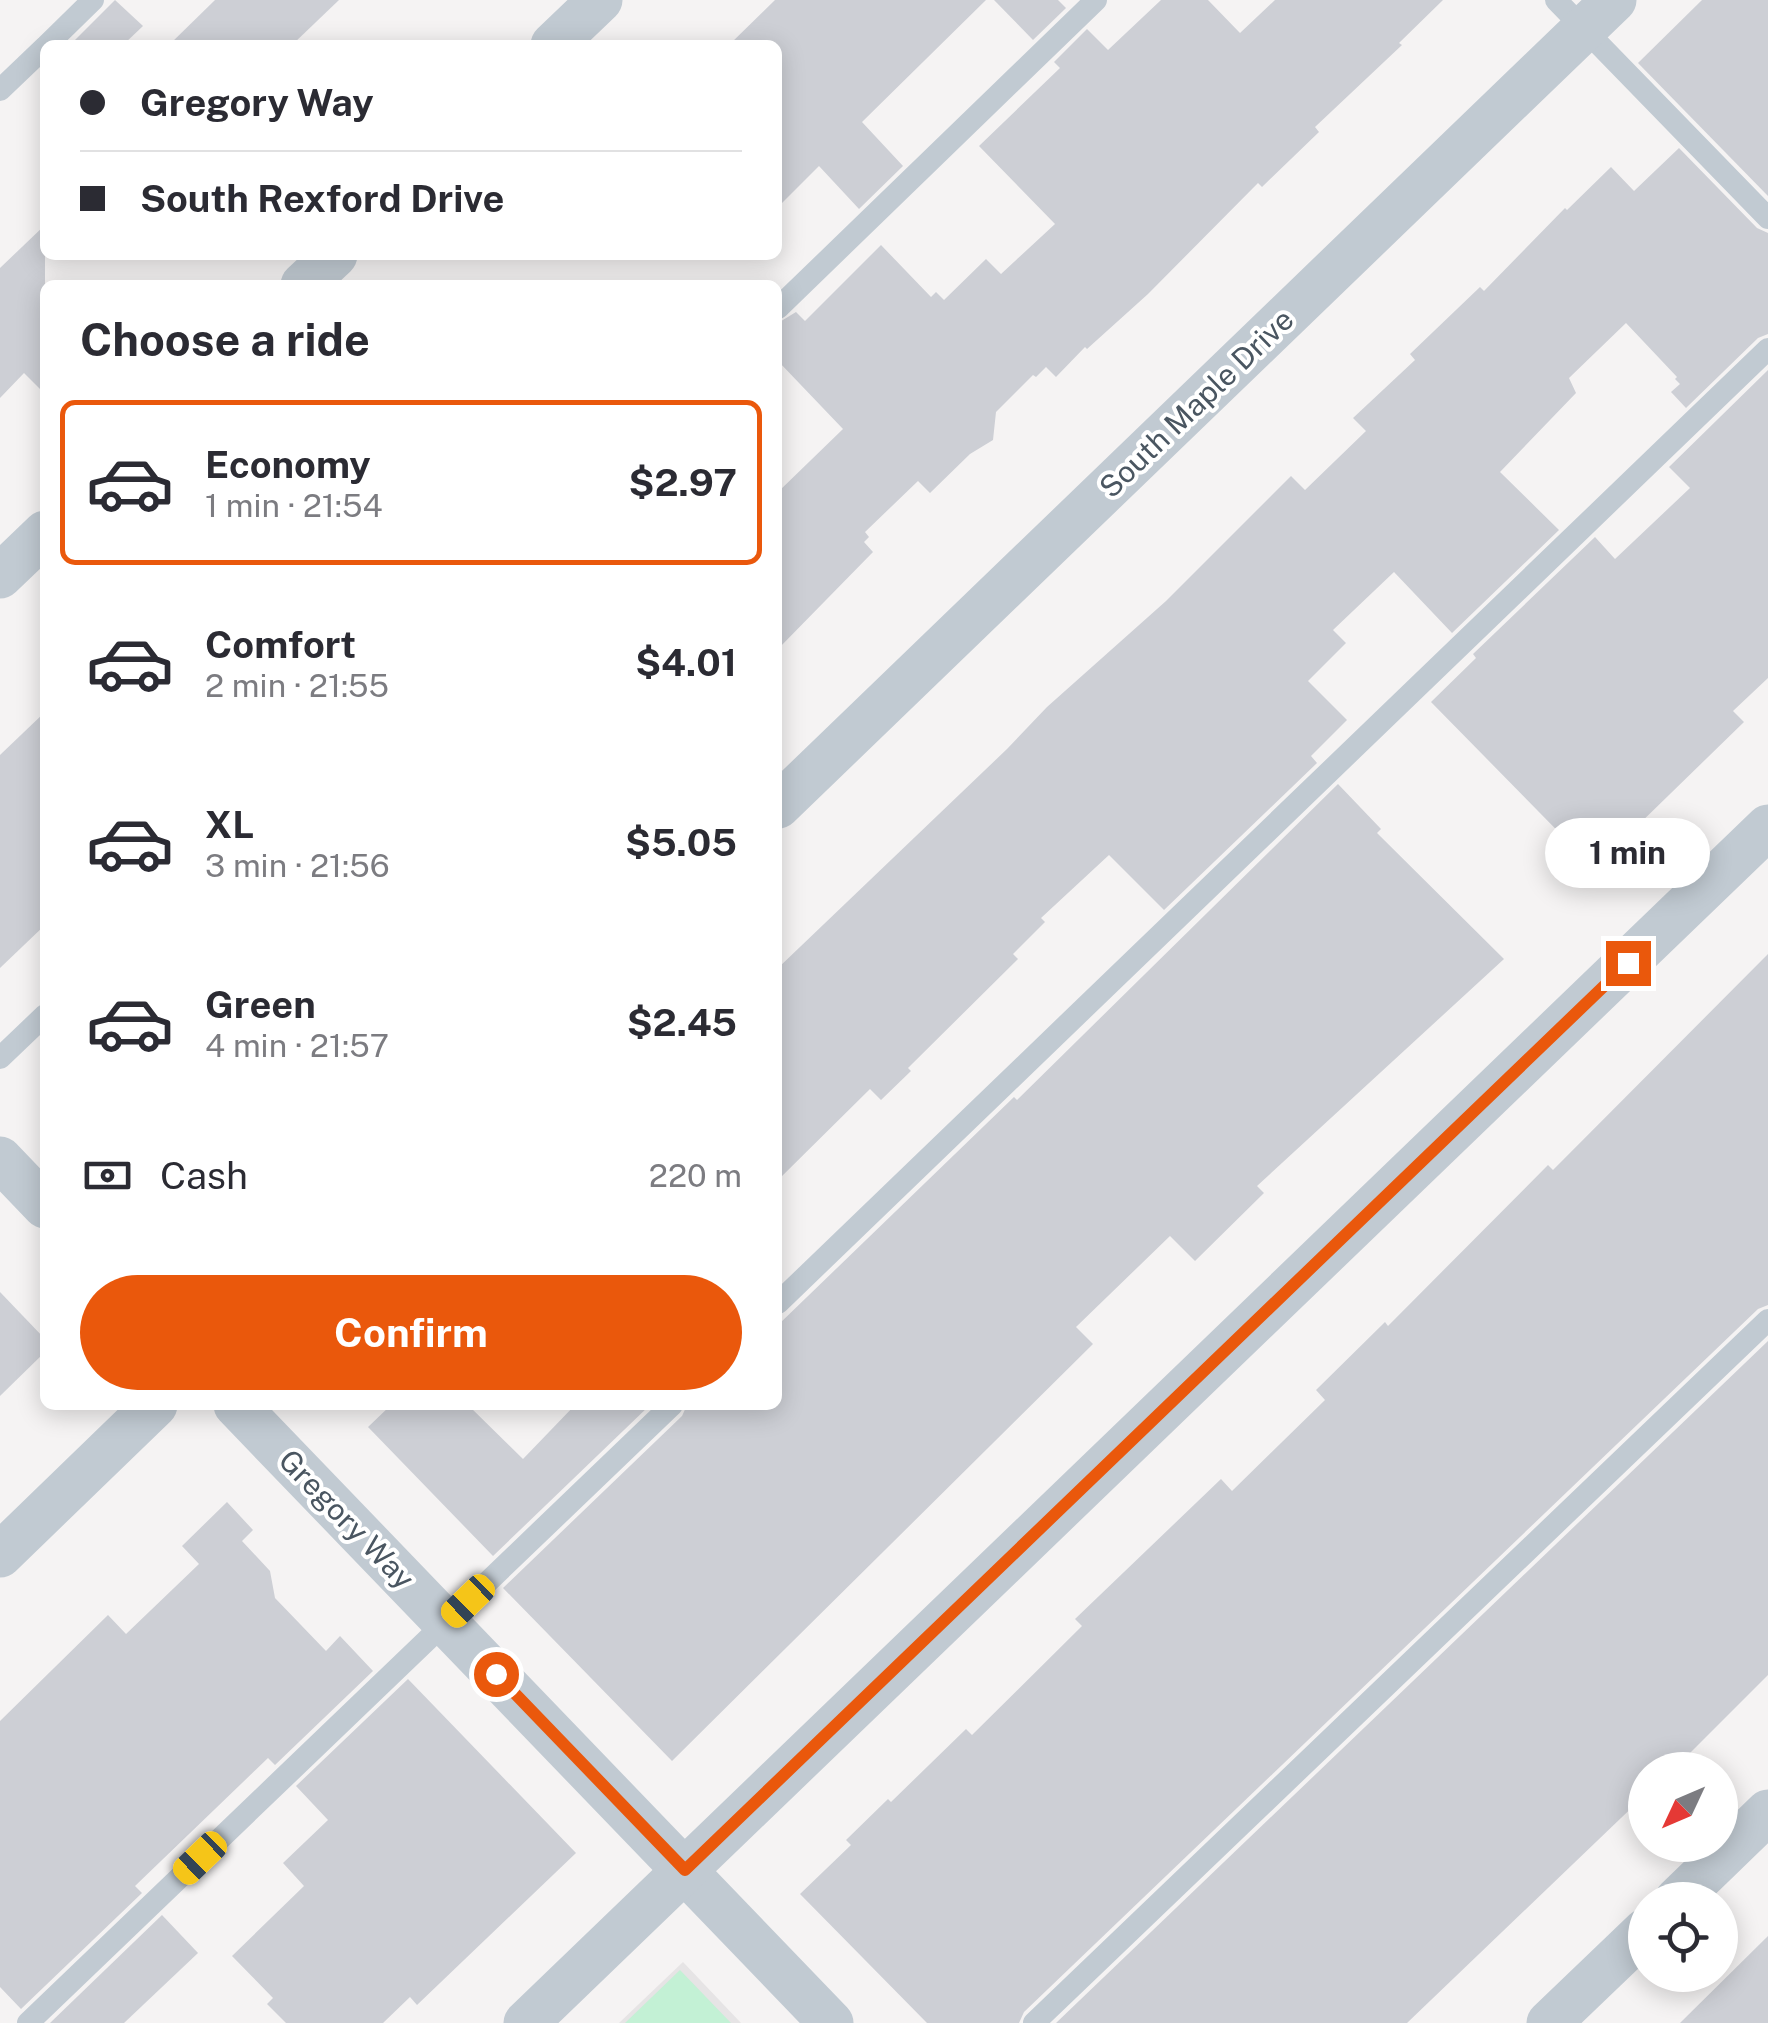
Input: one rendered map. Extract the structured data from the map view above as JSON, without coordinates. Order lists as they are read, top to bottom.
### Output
{
  "streets": {
    "street": ["South Maple Drive", "Gregory Way"]
  },
  "north": "bottom left",
  "page": {
    "banner": ["Gregory Way", "South Rexford Drive"],
    "heading": "Choose a ride",
    "list": [
      {
        "name": "Economy",
        "note": "1 min · 21:54",
        "value": "$2.97"
      },
      {
        "name": "Comfort",
        "note": "2 min · 21:55",
        "value": "$4.01"
      },
      {
        "name": "XL",
        "note": "3 min · 21:56",
        "value": "$5.05"
      },
      {
        "name": "Green",
        "note": "4 min · 21:57",
        "value": "$2.45"
      }
    ],
    "bubble": "1 min",
    "pay": ["Cash", "220 m"],
    "buttons": "Confirm"
  }
}
